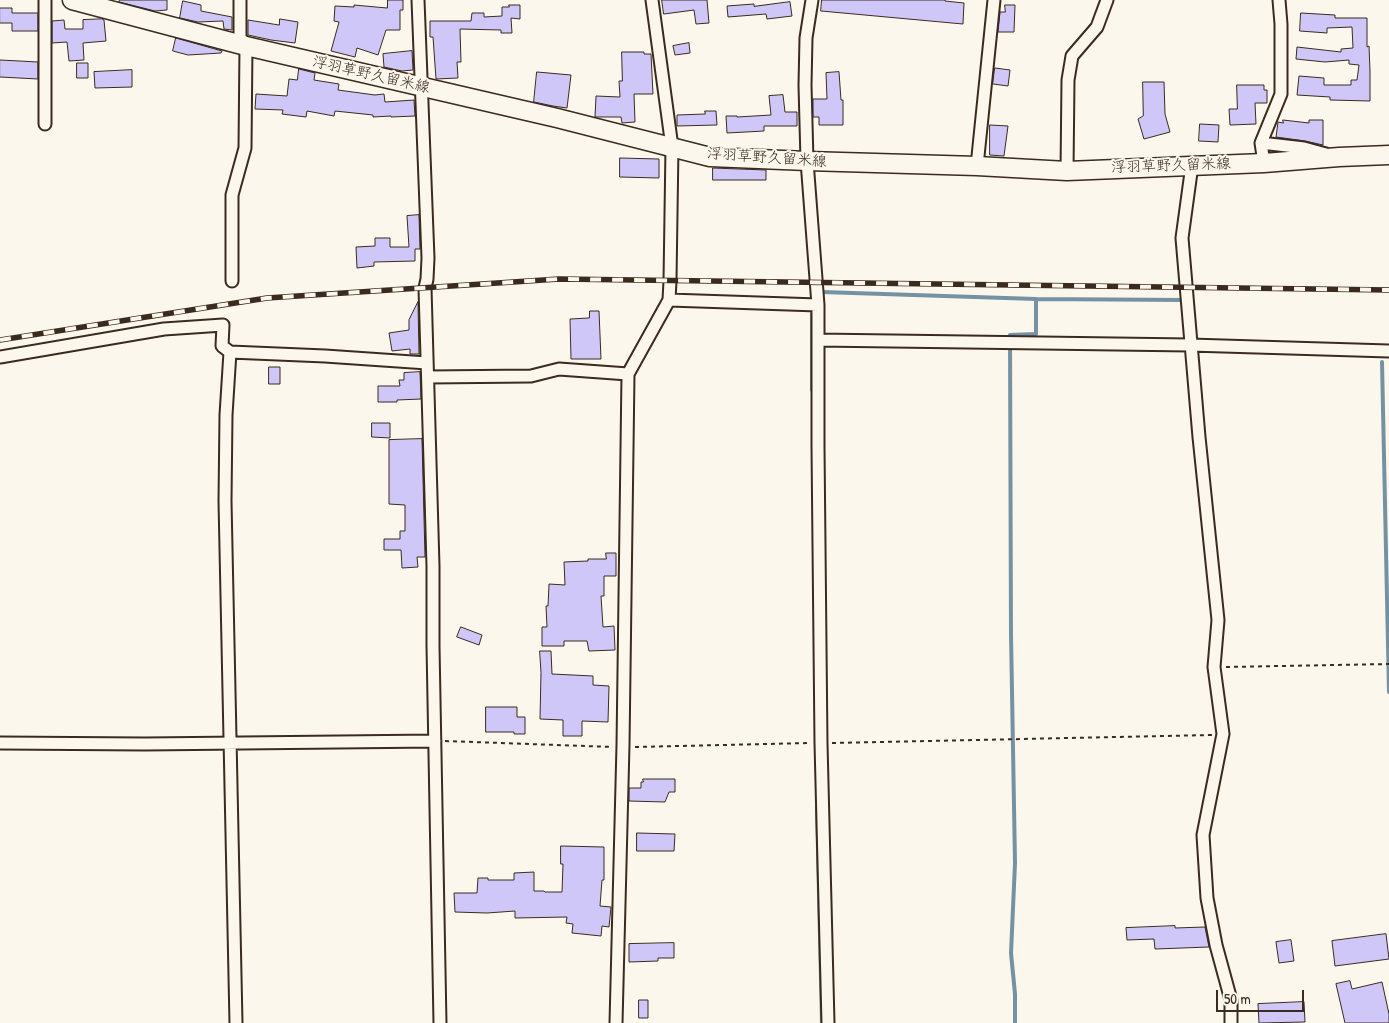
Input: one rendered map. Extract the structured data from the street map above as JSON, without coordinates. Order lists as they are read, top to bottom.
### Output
{
  "streets": {
    "main road": ["浮羽草野久留米線"]
  },
  "scale_bar": "50 m"
}
